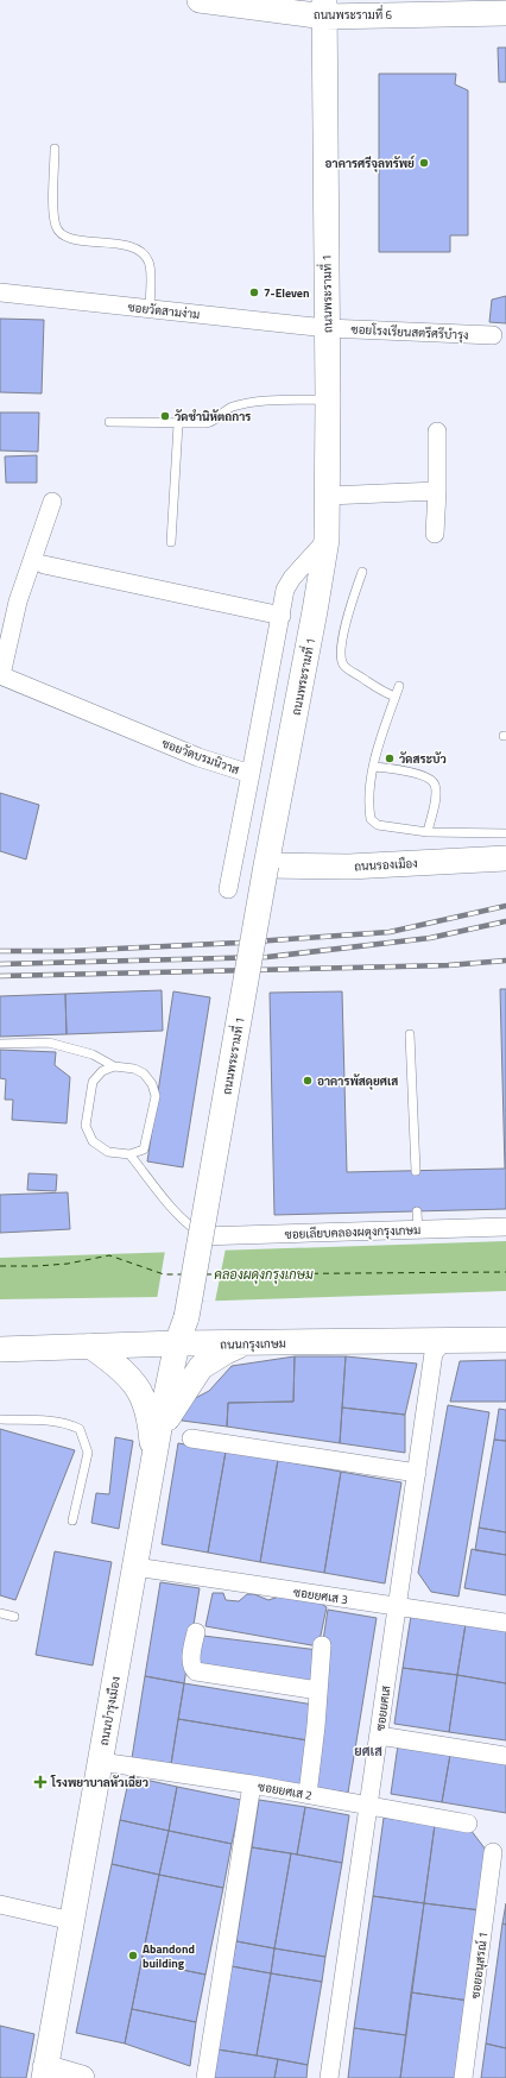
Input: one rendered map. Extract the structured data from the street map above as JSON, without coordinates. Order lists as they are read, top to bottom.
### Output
{
  "streets": {
    "main road": [
      "ถนนพระรามที่ 6",
      "ถนนพระรามที่ 1",
      "ถนนรองเมือง",
      "ถนนกรุงเกษม",
      "ถนนบำรุงเมือง"
    ],
    "street": [
      "ซอยวัดสามง่าม",
      "ซอยโรงเรียนสตรีศรีบำรุง",
      "ซอยวัดบรมนิวาส",
      "ซอยเลียบคลองผดุงกรุงเกษม",
      "ซอยยศเส 3",
      "ซอยยศเส",
      "ซอยยศเส 2",
      "ซอยอนุสรณ์ 1"
    ]
  },
  "crossings": [
    ["ถนนพระรามที่ 6", "ถนนพระรามที่ 1"],
    ["ถนนพระรามที่ 1", "ซอยวัดสามง่าม"],
    ["ถนนพระรามที่ 1", "ซอยโรงเรียนสตรีศรีบำรุง"],
    ["ถนนพระรามที่ 1", "ซอยวัดบรมนิวาส"],
    ["ถนนพระรามที่ 1", "ถนนรองเมือง"],
    ["ถนนพระรามที่ 1", "ซอยเลียบคลองผดุงกรุงเกษม"],
    ["ถนนพระรามที่ 1", "ถนนกรุงเกษม"],
    ["ถนนพระรามที่ 1", "ถนนบำรุงเมือง"],
    ["ซอยวัดสามง่าม", "ซอยโรงเรียนสตรีศรีบำรุง"],
    ["ถนนกรุงเกษม", "ซอยยศเส"],
    ["ถนนกรุงเกษม", "ถนนบำรุงเมือง"],
    ["ซอยยศเส 3", "ซอยยศเส"],
    ["ซอยยศเส 3", "ถนนบำรุงเมือง"],
    ["ซอยยศเส", "ซอยยศเส 2"],
    ["ถนนบำรุงเมือง", "ซอยยศเส 2"]
  ],
  "districts": ["ยศเส"],
  "water": ["คลองผดุงกรุงเกษม"],
  "places": {
    "other": [
      "อาคารศรีจุลทรัพย์",
      "7-Eleven",
      "วัดชำนิหัตถการ",
      "วัดสระบัว",
      "อาคารพัสดุยศเส",
      "Abandond building"
    ],
    "health": ["โรงพยาบาลหัวเฉียว"]
  }
}
